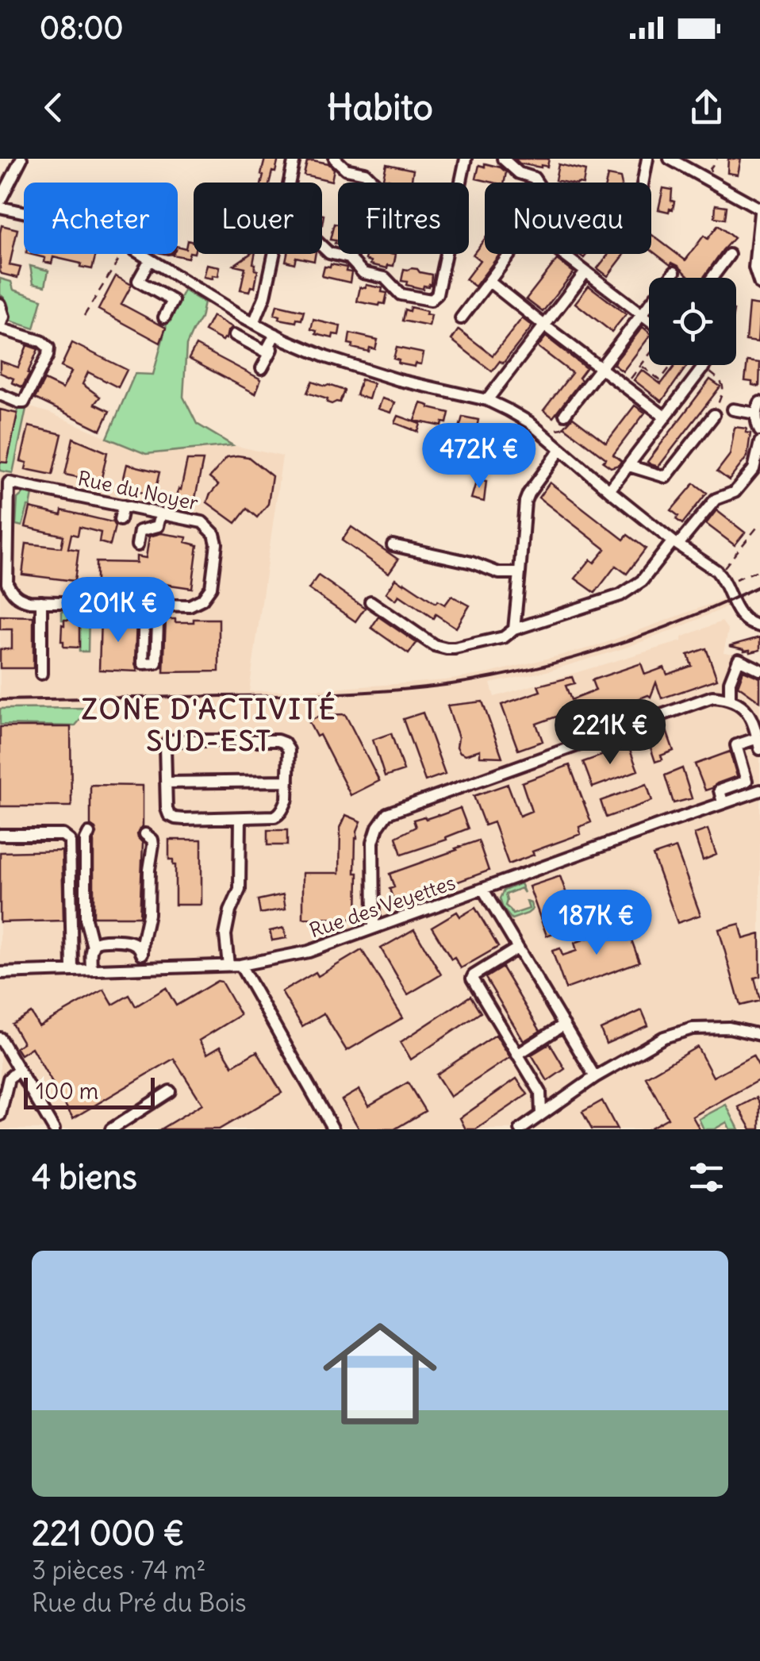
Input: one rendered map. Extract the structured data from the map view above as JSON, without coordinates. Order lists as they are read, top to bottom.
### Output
{
  "streets": {
    "street": ["Rue du Noyer", "Rue des Veyettes"]
  },
  "districts": ["ZONE D'ACTIVITÉ SUD-EST"],
  "scale_bar": "100 m",
  "page": {
    "status": "08:00",
    "header": "Habito",
    "chip": [
      "Acheter",
      "Louer",
      "Filtres",
      "Nouveau"
    ],
    "price": [
      "472K €",
      "201K €",
      "221K €",
      "187K €"
    ],
    "scale": "100 m",
    "heading": "4 biens",
    "list": [
      {
        "name": "221 000 €",
        "note": "3 pièces · 74 m² · Rue du Pré du Bois"
      }
    ]
  }
}
